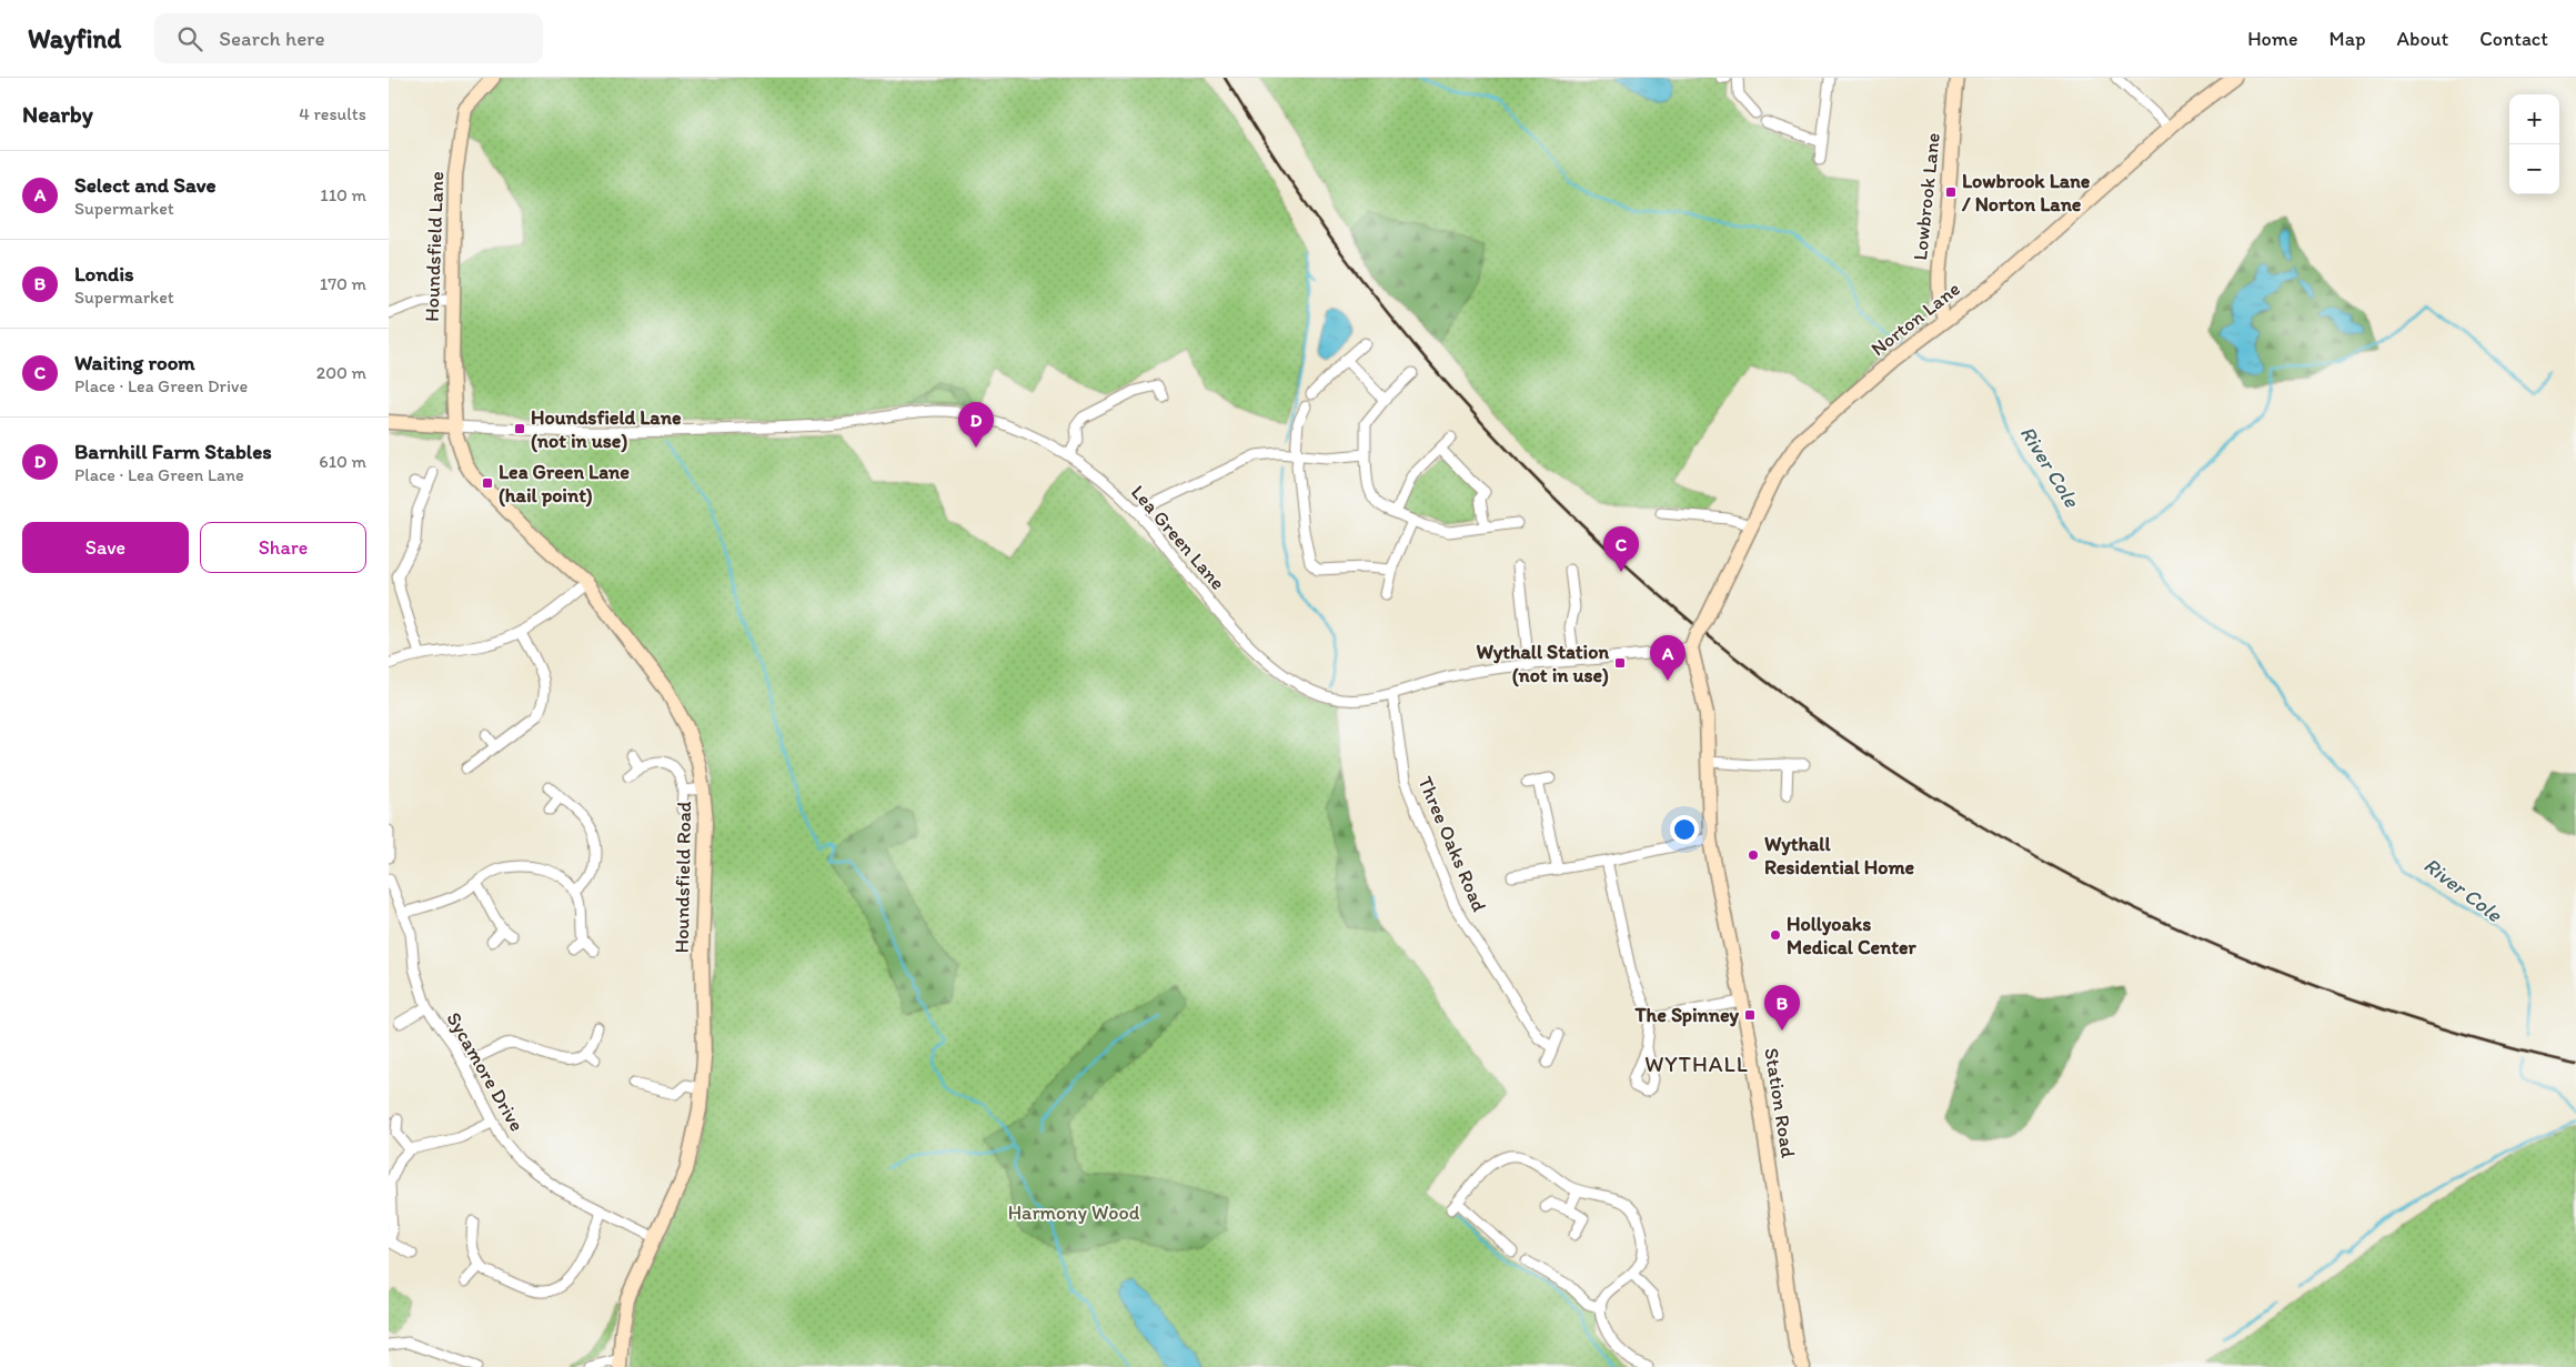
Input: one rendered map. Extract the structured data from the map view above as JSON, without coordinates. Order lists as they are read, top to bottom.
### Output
{
  "streets": {
    "street": [
      "Lowbrook Lane",
      "Houndsfield Lane",
      "Norton Lane",
      "Lea Green Lane",
      "Three Oaks Road",
      "Houndsfield Road",
      "Sycamore Drive",
      "Station Road"
    ]
  },
  "crossings": [
    ["Lowbrook Lane", "Norton Lane"],
    ["Houndsfield Lane", "Lea Green Lane"],
    ["Houndsfield Lane", "Houndsfield Road"],
    ["Norton Lane", "Lea Green Lane"],
    ["Norton Lane", "Station Road"],
    ["Lea Green Lane", "Three Oaks Road"],
    ["Lea Green Lane", "Houndsfield Road"],
    ["Lea Green Lane", "Station Road"],
    ["Houndsfield Road", "Sycamore Drive"]
  ],
  "districts": ["WYTHALL"],
  "water": ["River Cole"],
  "parks": ["Harmony Wood"],
  "places": {
    "transit": [
      "Lowbrook Lane / Norton Lane",
      "Houndsfield Lane (not in use)",
      "Lea Green Lane (hail point)",
      "Wythall Station (not in use)",
      "The Spinney"
    ],
    "other": ["Wythall Residential Home", "Hollyoaks Medical Center"]
  },
  "page": {
    "header": "Wayfind",
    "search": "Search here",
    "nav": [
      "Home",
      "Map",
      "About",
      "Contact"
    ],
    "heading": ["Nearby", "4 results"],
    "map_buttons": ["+", "−"],
    "list": [
      {
        "mark": "A",
        "name": "Select and Save",
        "note": "Supermarket",
        "value": "110 m"
      },
      {
        "mark": "B",
        "name": "Londis",
        "note": "Supermarket",
        "value": "170 m"
      },
      {
        "mark": "C",
        "name": "Waiting room",
        "note": "Place · Lea Green Drive",
        "value": "200 m"
      },
      {
        "mark": "D",
        "name": "Barnhill Farm Stables",
        "note": "Place · Lea Green Lane",
        "value": "610 m"
      }
    ],
    "pins": [
      "D",
      "C",
      "A",
      "B"
    ],
    "buttons": ["Save", "Share"]
  }
}
